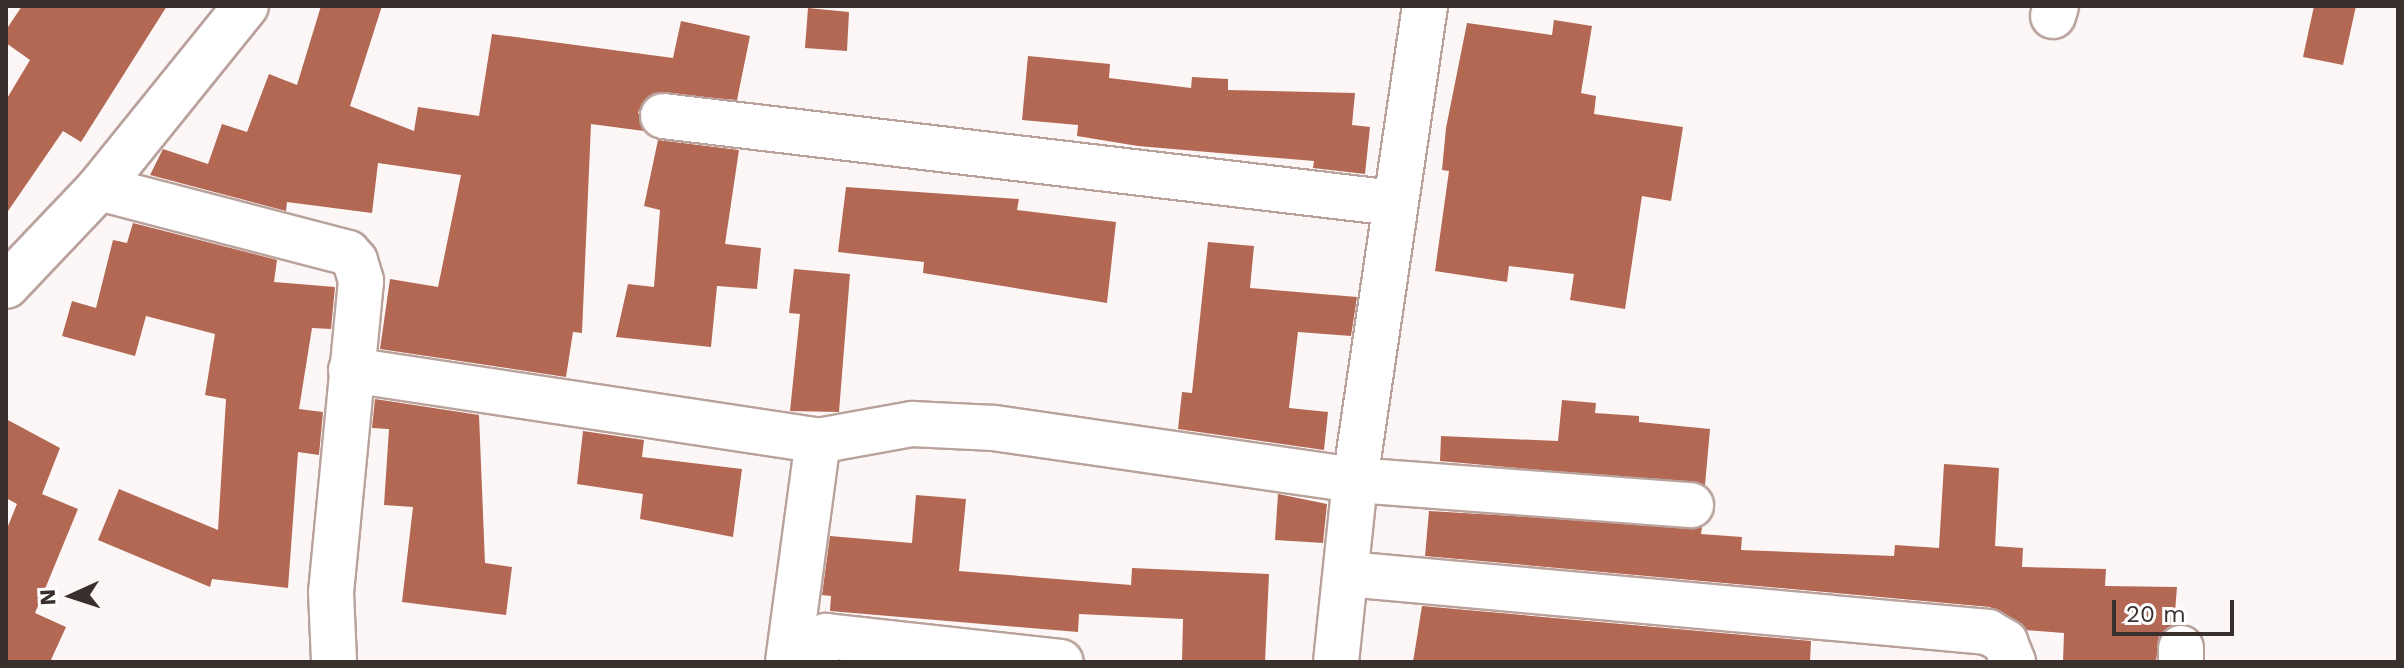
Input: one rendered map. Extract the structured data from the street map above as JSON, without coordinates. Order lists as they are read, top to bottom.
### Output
{
  "scale_bar": "20 m",
  "north": "left"
}
